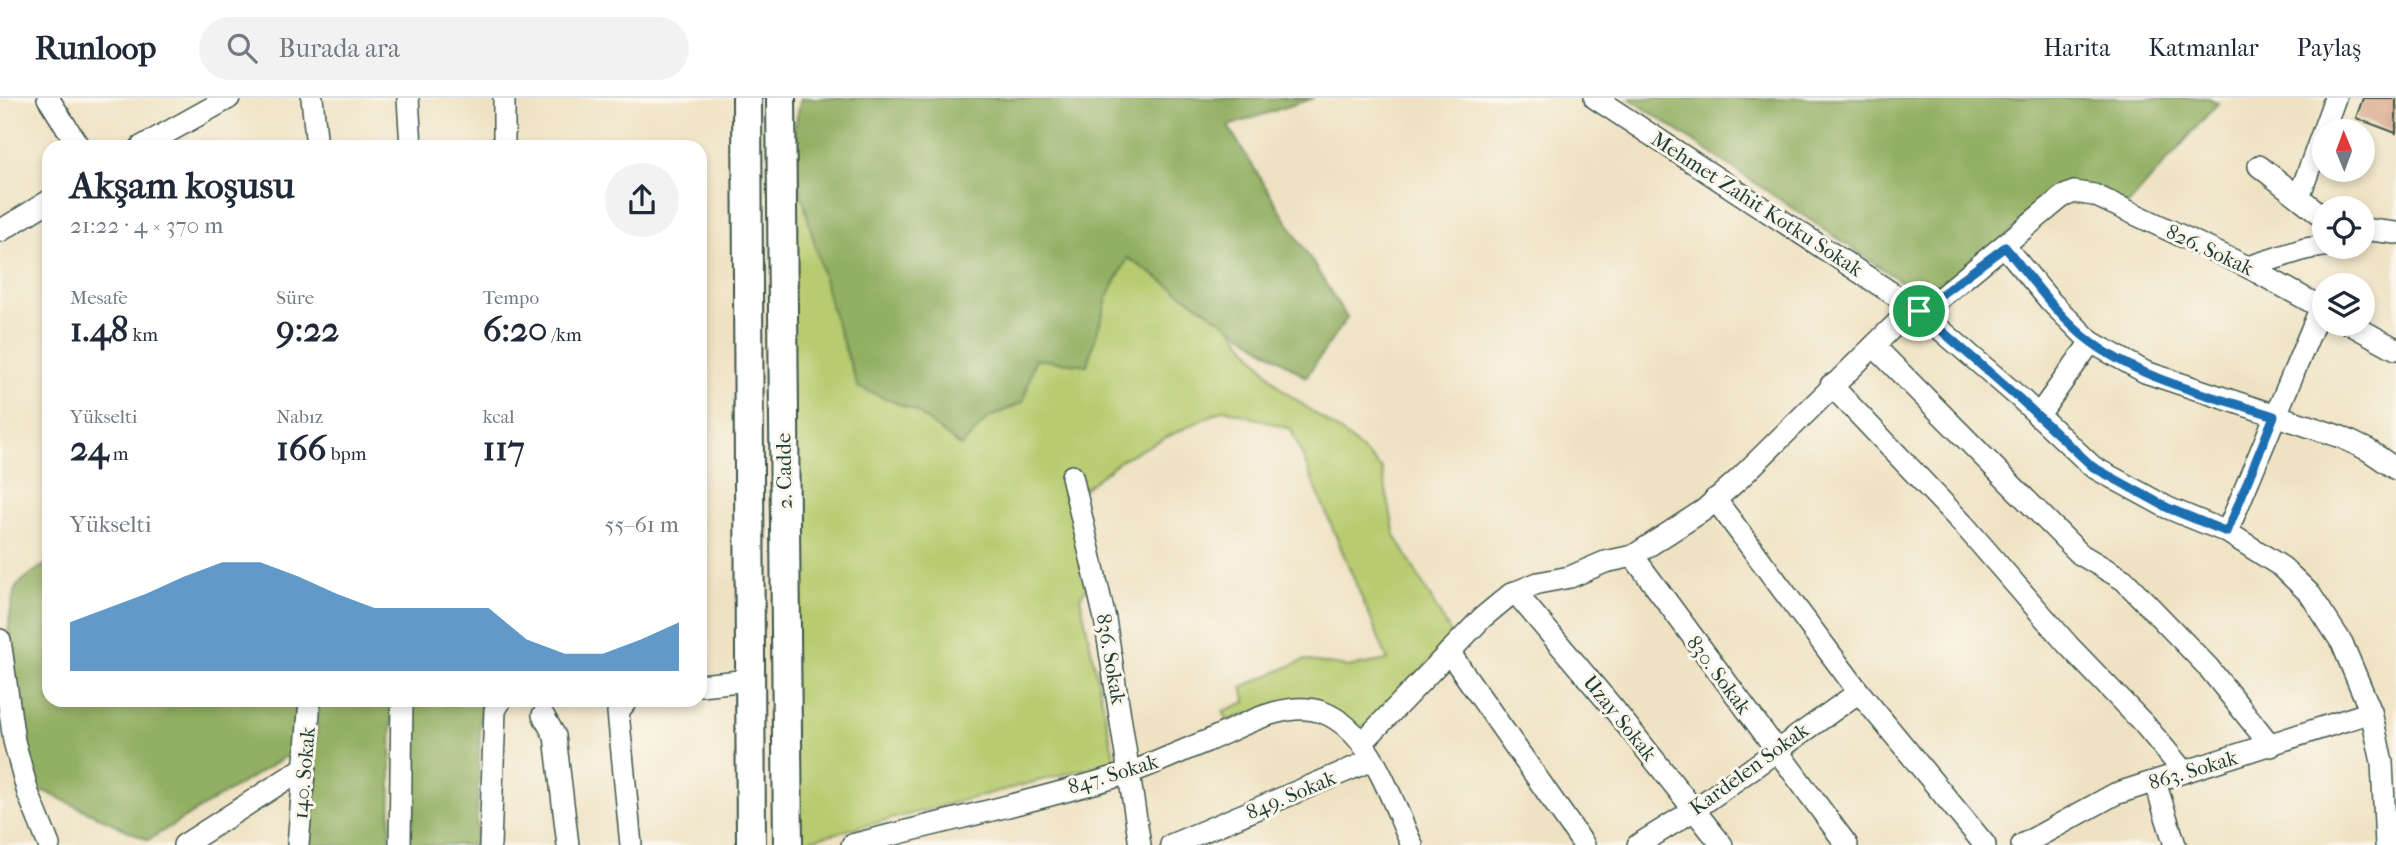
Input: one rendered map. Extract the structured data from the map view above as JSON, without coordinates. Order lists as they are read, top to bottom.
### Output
{
  "streets": {
    "main road": ["2. Cadde"],
    "street": [
      "Mehmet Zahit Kotku Sokak",
      "826. Sokak",
      "836. Sokak",
      "830. Sokak",
      "Uzay Sokak",
      "Kardelen Sokak",
      "863. Sokak",
      "140. Sokak",
      "847. Sokak",
      "849. Sokak"
    ]
  },
  "crossings": [
    ["Mehmet Zahit Kotku Sokak", "863. Sokak"],
    ["836. Sokak", "847. Sokak"],
    ["830. Sokak", "Kardelen Sokak"],
    ["Uzay Sokak", "Kardelen Sokak"],
    ["847. Sokak", "849. Sokak"]
  ],
  "north": "top",
  "page": {
    "header": "Runloop",
    "search": "Burada ara",
    "nav": ["Harita", "Katmanlar", "Paylaş"],
    "heading": ["Akşam koşusu", "21:22 · 4 × 370 m"],
    "stats": [
      ["Mesafe", "1.48 km"],
      ["Süre", "9:22"],
      ["Tempo", "6:20 /km"],
      ["Yükselti", "24 m"],
      ["Nabız", "166 bpm"],
      ["kcal", "117"]
    ],
    "chart": ["Yükselti", "55–61 m"]
  }
}
